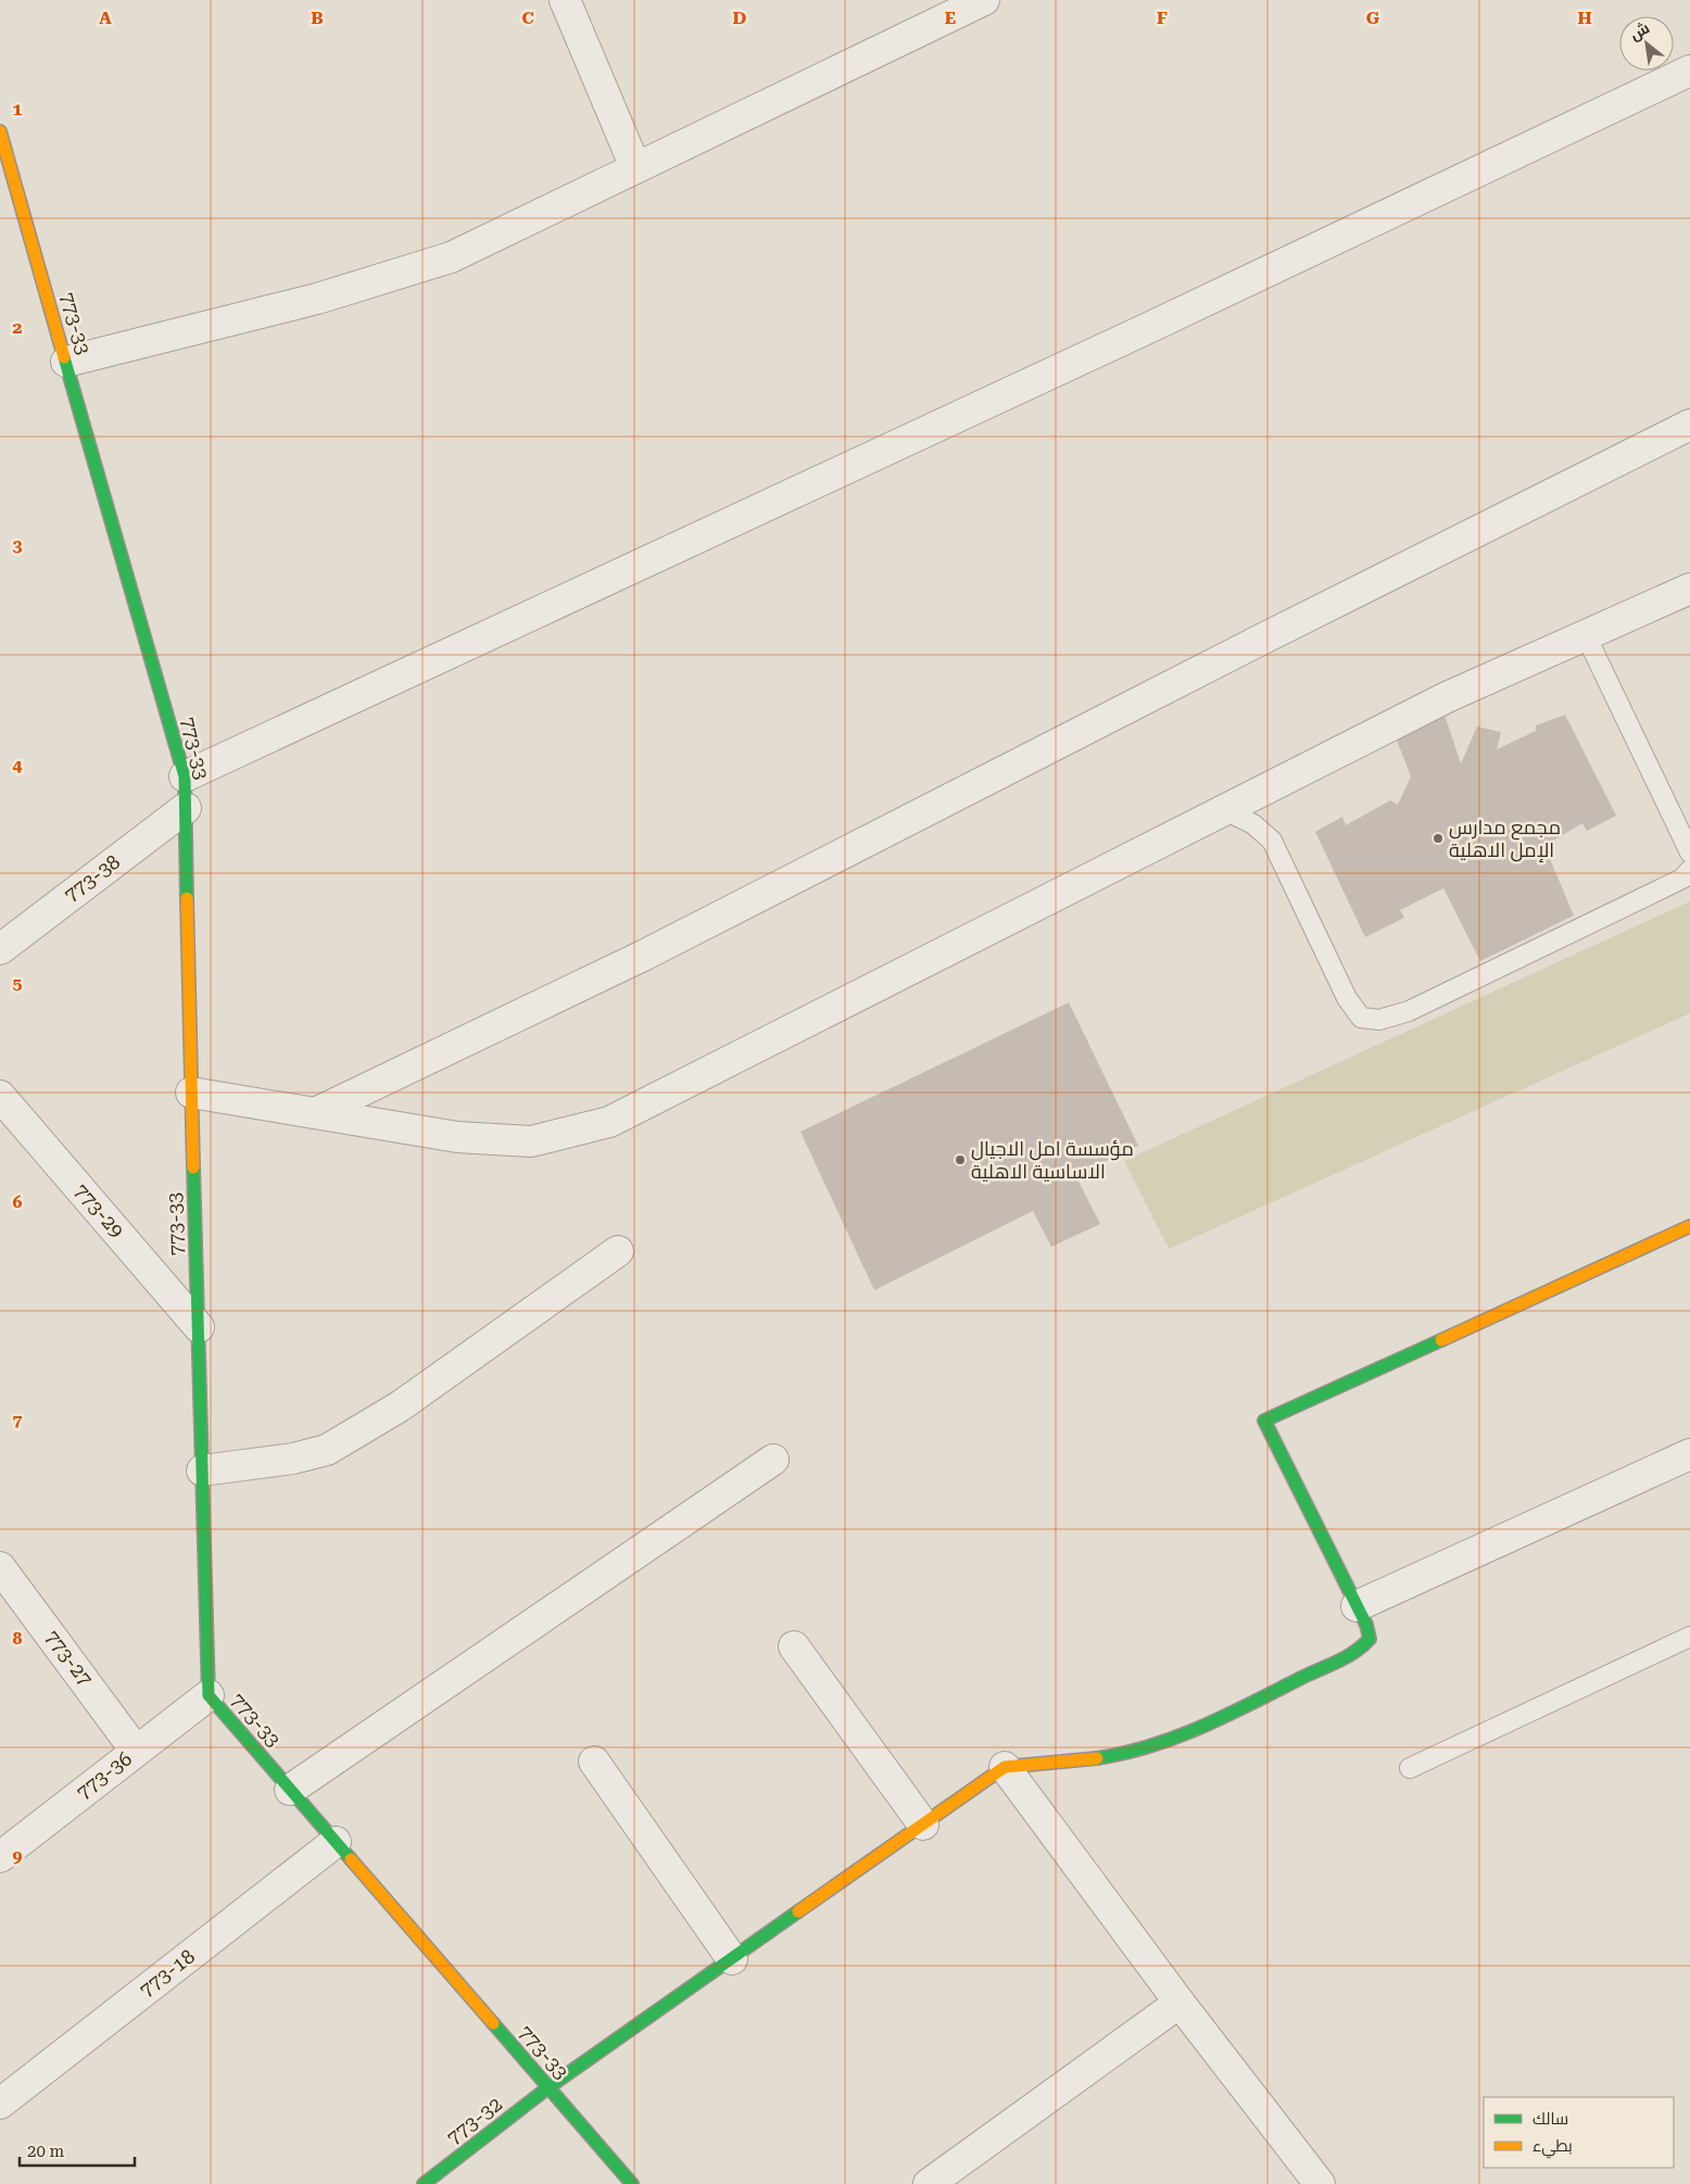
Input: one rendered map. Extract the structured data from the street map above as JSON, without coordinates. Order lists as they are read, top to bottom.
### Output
{
  "streets": {
    "street": [
      "773-33",
      "773-38",
      "773-29",
      "773-27",
      "773-36",
      "773-18",
      "773-32"
    ]
  },
  "crossings": [
    ["773-33", "773-38"],
    ["773-33", "773-29"],
    ["773-33", "773-36"],
    ["773-33", "773-18"],
    ["773-33", "773-32"],
    ["773-27", "773-36"]
  ],
  "places": ["مجمع مدارس الإمل الاهلية", "مؤسسة امل الاجيال الاساسية الاهلية"],
  "legend": ["سالك", "بطيء"],
  "scale_bar": "20 m",
  "north": "top left",
  "grid": {
    "columns": [
      "A",
      "B",
      "C",
      "D",
      "E",
      "F",
      "G",
      "H"
    ],
    "rows": [
      "1",
      "2",
      "3",
      "4",
      "5",
      "6",
      "7",
      "8",
      "9"
    ]
  }
}
